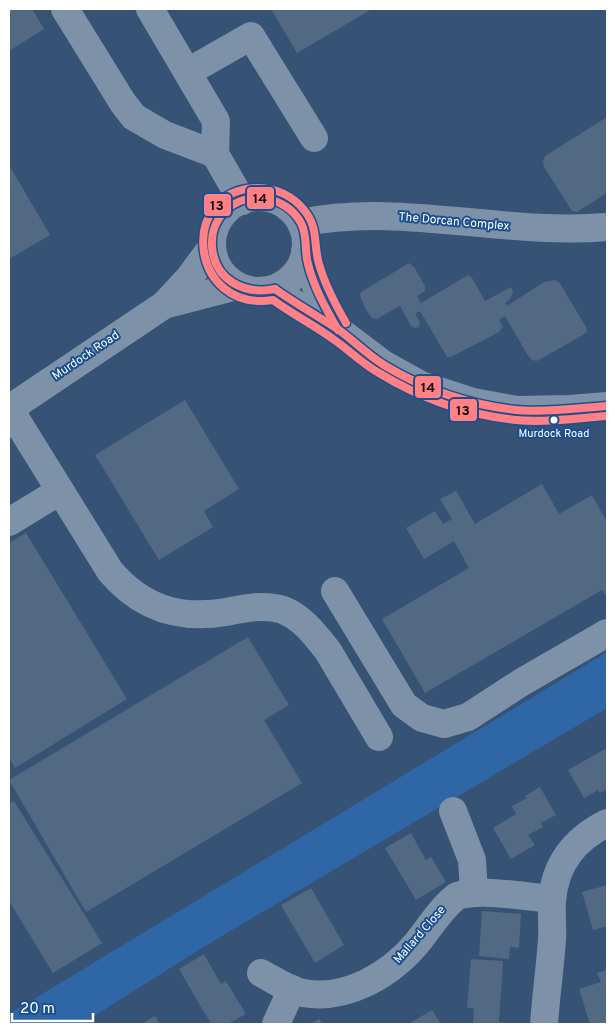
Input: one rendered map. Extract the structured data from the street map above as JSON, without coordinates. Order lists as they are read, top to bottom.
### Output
{
  "streets": {
    "street": ["The Dorcan Complex", "Murdock Road", "Mallard Close"]
  },
  "crossings": [
    ["The Dorcan Complex", "Murdock Road"]
  ],
  "places": ["Murdock Road"],
  "lines": ["transit line 13", "transit line 14"],
  "scale_bar": "20 m"
}
